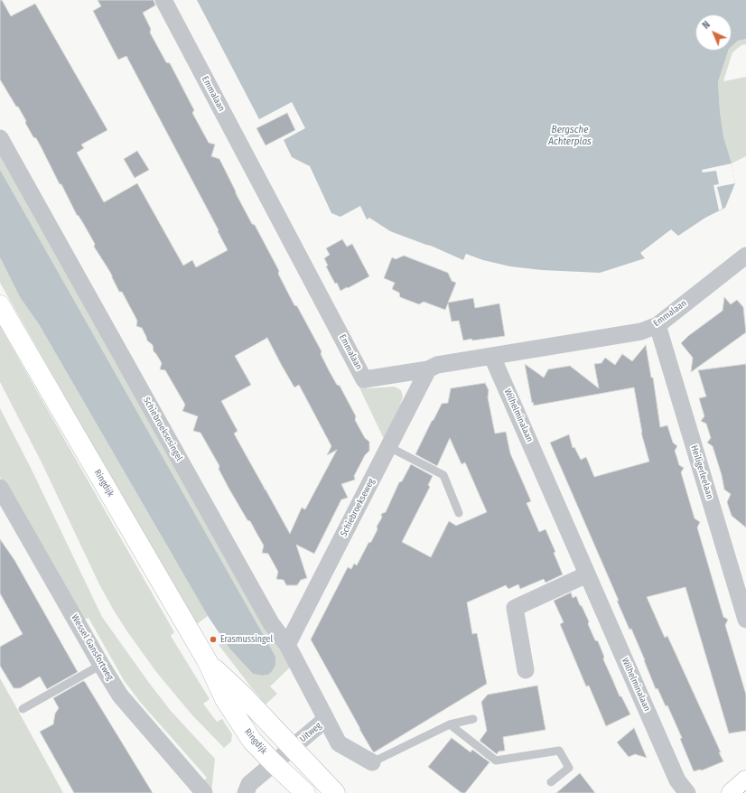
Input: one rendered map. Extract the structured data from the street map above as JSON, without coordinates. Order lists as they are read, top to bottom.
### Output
{
  "streets": {
    "street": [
      "Emmalaan",
      "Wilhelminalaan",
      "Schiebroeksesingel",
      "Heiligerleelaan",
      "Ringdijk",
      "Schiebroekseweg",
      "Wessel Gansfortweg",
      "Uitweg"
    ]
  },
  "crossings": [
    ["Emmalaan", "Wilhelminalaan"],
    ["Emmalaan", "Heiligerleelaan"],
    ["Emmalaan", "Schiebroekseweg"],
    ["Schiebroeksesingel", "Schiebroekseweg"],
    ["Schiebroeksesingel", "Uitweg"],
    ["Ringdijk", "Uitweg"]
  ],
  "water": ["Bergsche Achterplas"],
  "places": ["Erasmussingel"],
  "north": "top left"
}
